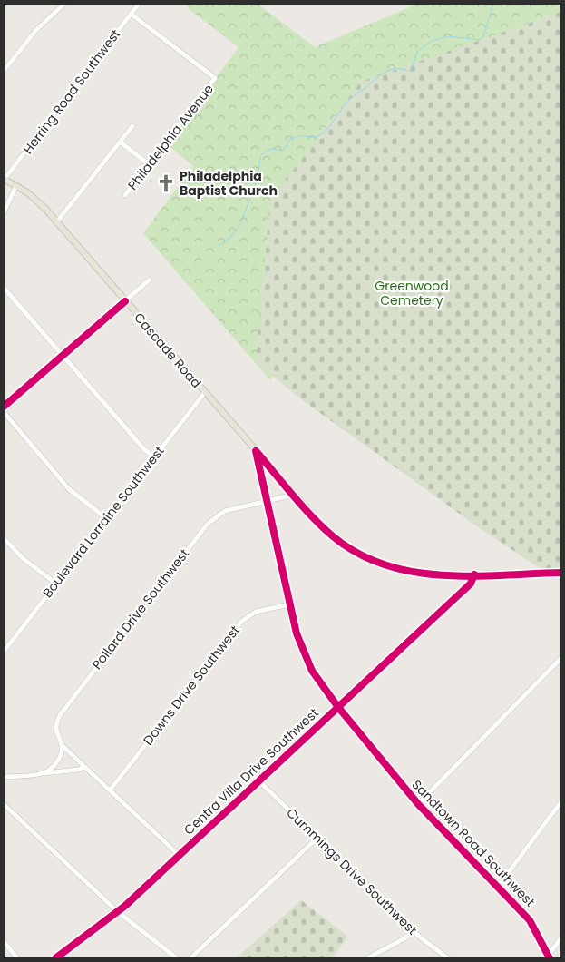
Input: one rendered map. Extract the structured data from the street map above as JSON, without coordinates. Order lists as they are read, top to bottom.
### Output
{
  "streets": {
    "main road": ["Cascade Road"],
    "street": [
      "Herring Road Southwest",
      "Philadelphia Avenue",
      "Boulevard Lorraine Southwest",
      "Pollard Drive Southwest",
      "Downs Drive Southwest",
      "Centra Villa Drive Southwest",
      "Sandtown Road Southwest",
      "Cummings Drive Southwest"
    ]
  },
  "crossings": [
    ["Herring Road Southwest", "Philadelphia Avenue"],
    ["Herring Road Southwest", "Cascade Road"],
    ["Cascade Road", "Boulevard Lorraine Southwest"],
    ["Cascade Road", "Pollard Drive Southwest"],
    ["Cascade Road", "Centra Villa Drive Southwest"],
    ["Cascade Road", "Sandtown Road Southwest"],
    ["Pollard Drive Southwest", "Sandtown Road Southwest"],
    ["Downs Drive Southwest", "Sandtown Road Southwest"],
    ["Centra Villa Drive Southwest", "Sandtown Road Southwest"],
    ["Centra Villa Drive Southwest", "Cummings Drive Southwest"]
  ],
  "parks": ["Greenwood Cemetery"],
  "places": {
    "church": ["Philadelphia Baptist Church"]
  }
}
